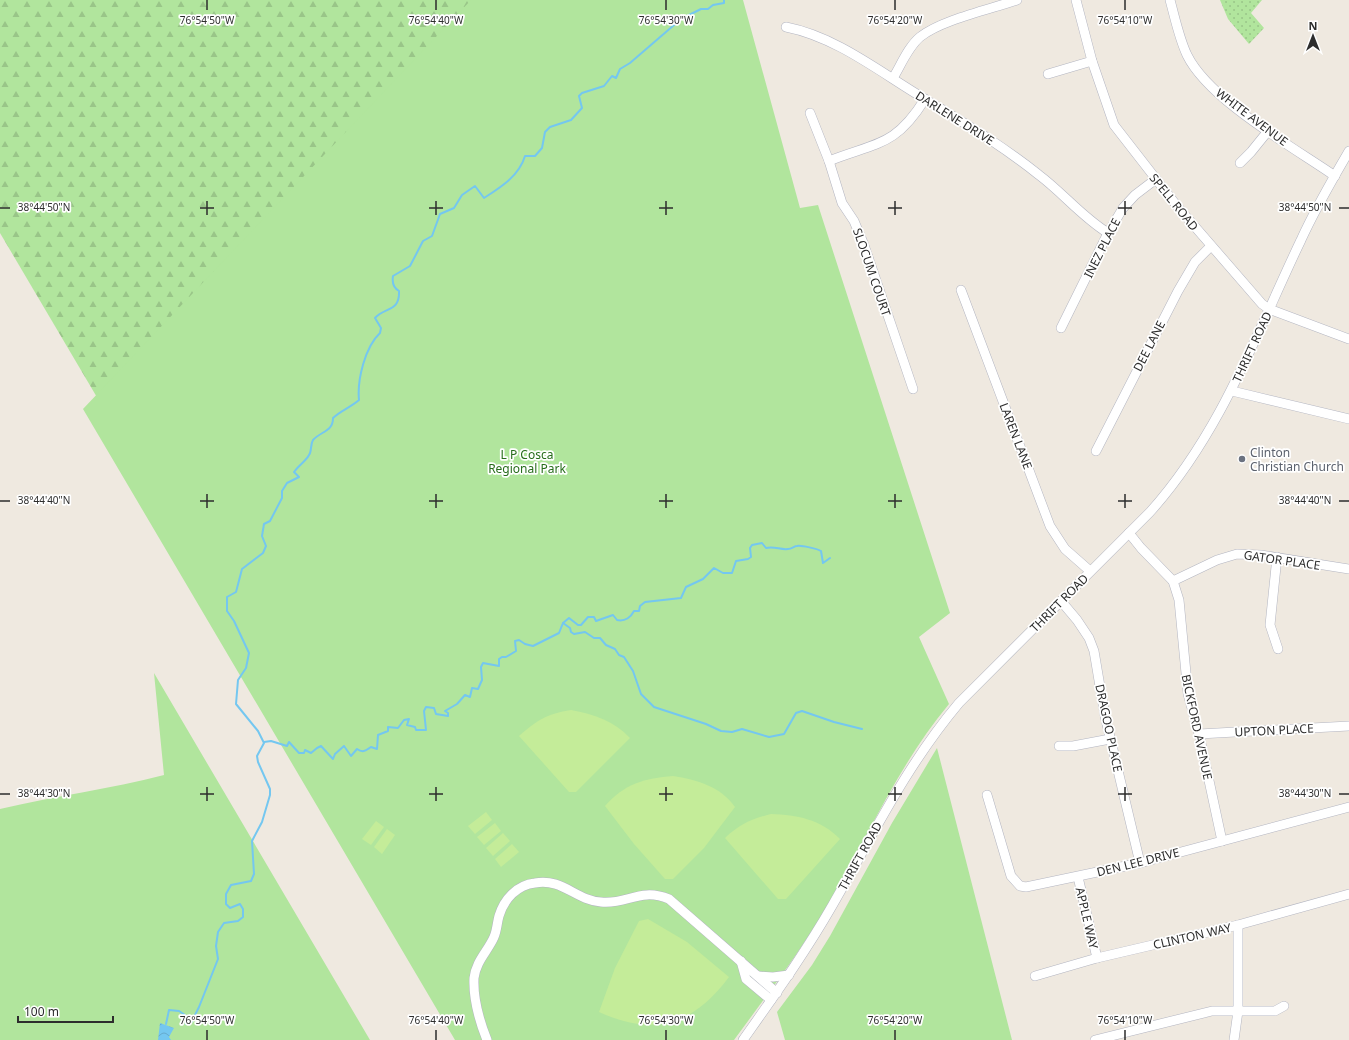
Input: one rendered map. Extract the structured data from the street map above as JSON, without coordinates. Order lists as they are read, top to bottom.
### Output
{
  "streets": {
    "street": [
      "WHITE AVENUE",
      "DARLENE DRIVE",
      "SPELL ROAD",
      "INEZ PLACE",
      "SLOCUM COURT",
      "DEE LANE",
      "THRIFT ROAD",
      "LAREN LANE",
      "GATOR PLACE",
      "BICKFORD AVENUE",
      "DRAGOO PLACE",
      "UPTON PLACE",
      "DEN LEE DRIVE",
      "APPLE WAY",
      "CLINTON WAY"
    ]
  },
  "crossings": [
    ["WHITE AVENUE", "THRIFT ROAD"],
    ["DARLENE DRIVE", "INEZ PLACE"],
    ["SPELL ROAD", "INEZ PLACE"],
    ["SPELL ROAD", "DEE LANE"],
    ["SPELL ROAD", "THRIFT ROAD"],
    ["THRIFT ROAD", "LAREN LANE"],
    ["THRIFT ROAD", "BICKFORD AVENUE"],
    ["THRIFT ROAD", "DRAGOO PLACE"],
    ["GATOR PLACE", "BICKFORD AVENUE"],
    ["BICKFORD AVENUE", "UPTON PLACE"],
    ["BICKFORD AVENUE", "DEN LEE DRIVE"],
    ["DRAGOO PLACE", "DEN LEE DRIVE"],
    ["DEN LEE DRIVE", "APPLE WAY"],
    ["APPLE WAY", "CLINTON WAY"]
  ],
  "parks": ["L P Cosca Regional Park"],
  "places": ["Clinton Christian Church"],
  "scale_bar": "100 m",
  "north": "top",
  "coordinates": [
    "76°54'50\"W",
    "76°54'40\"W",
    "76°54'30\"W",
    "76°54'20\"W",
    "76°54'10\"W",
    "38°44'50\"N",
    "38°44'40\"N",
    "38°44'30\"N"
  ]
}
